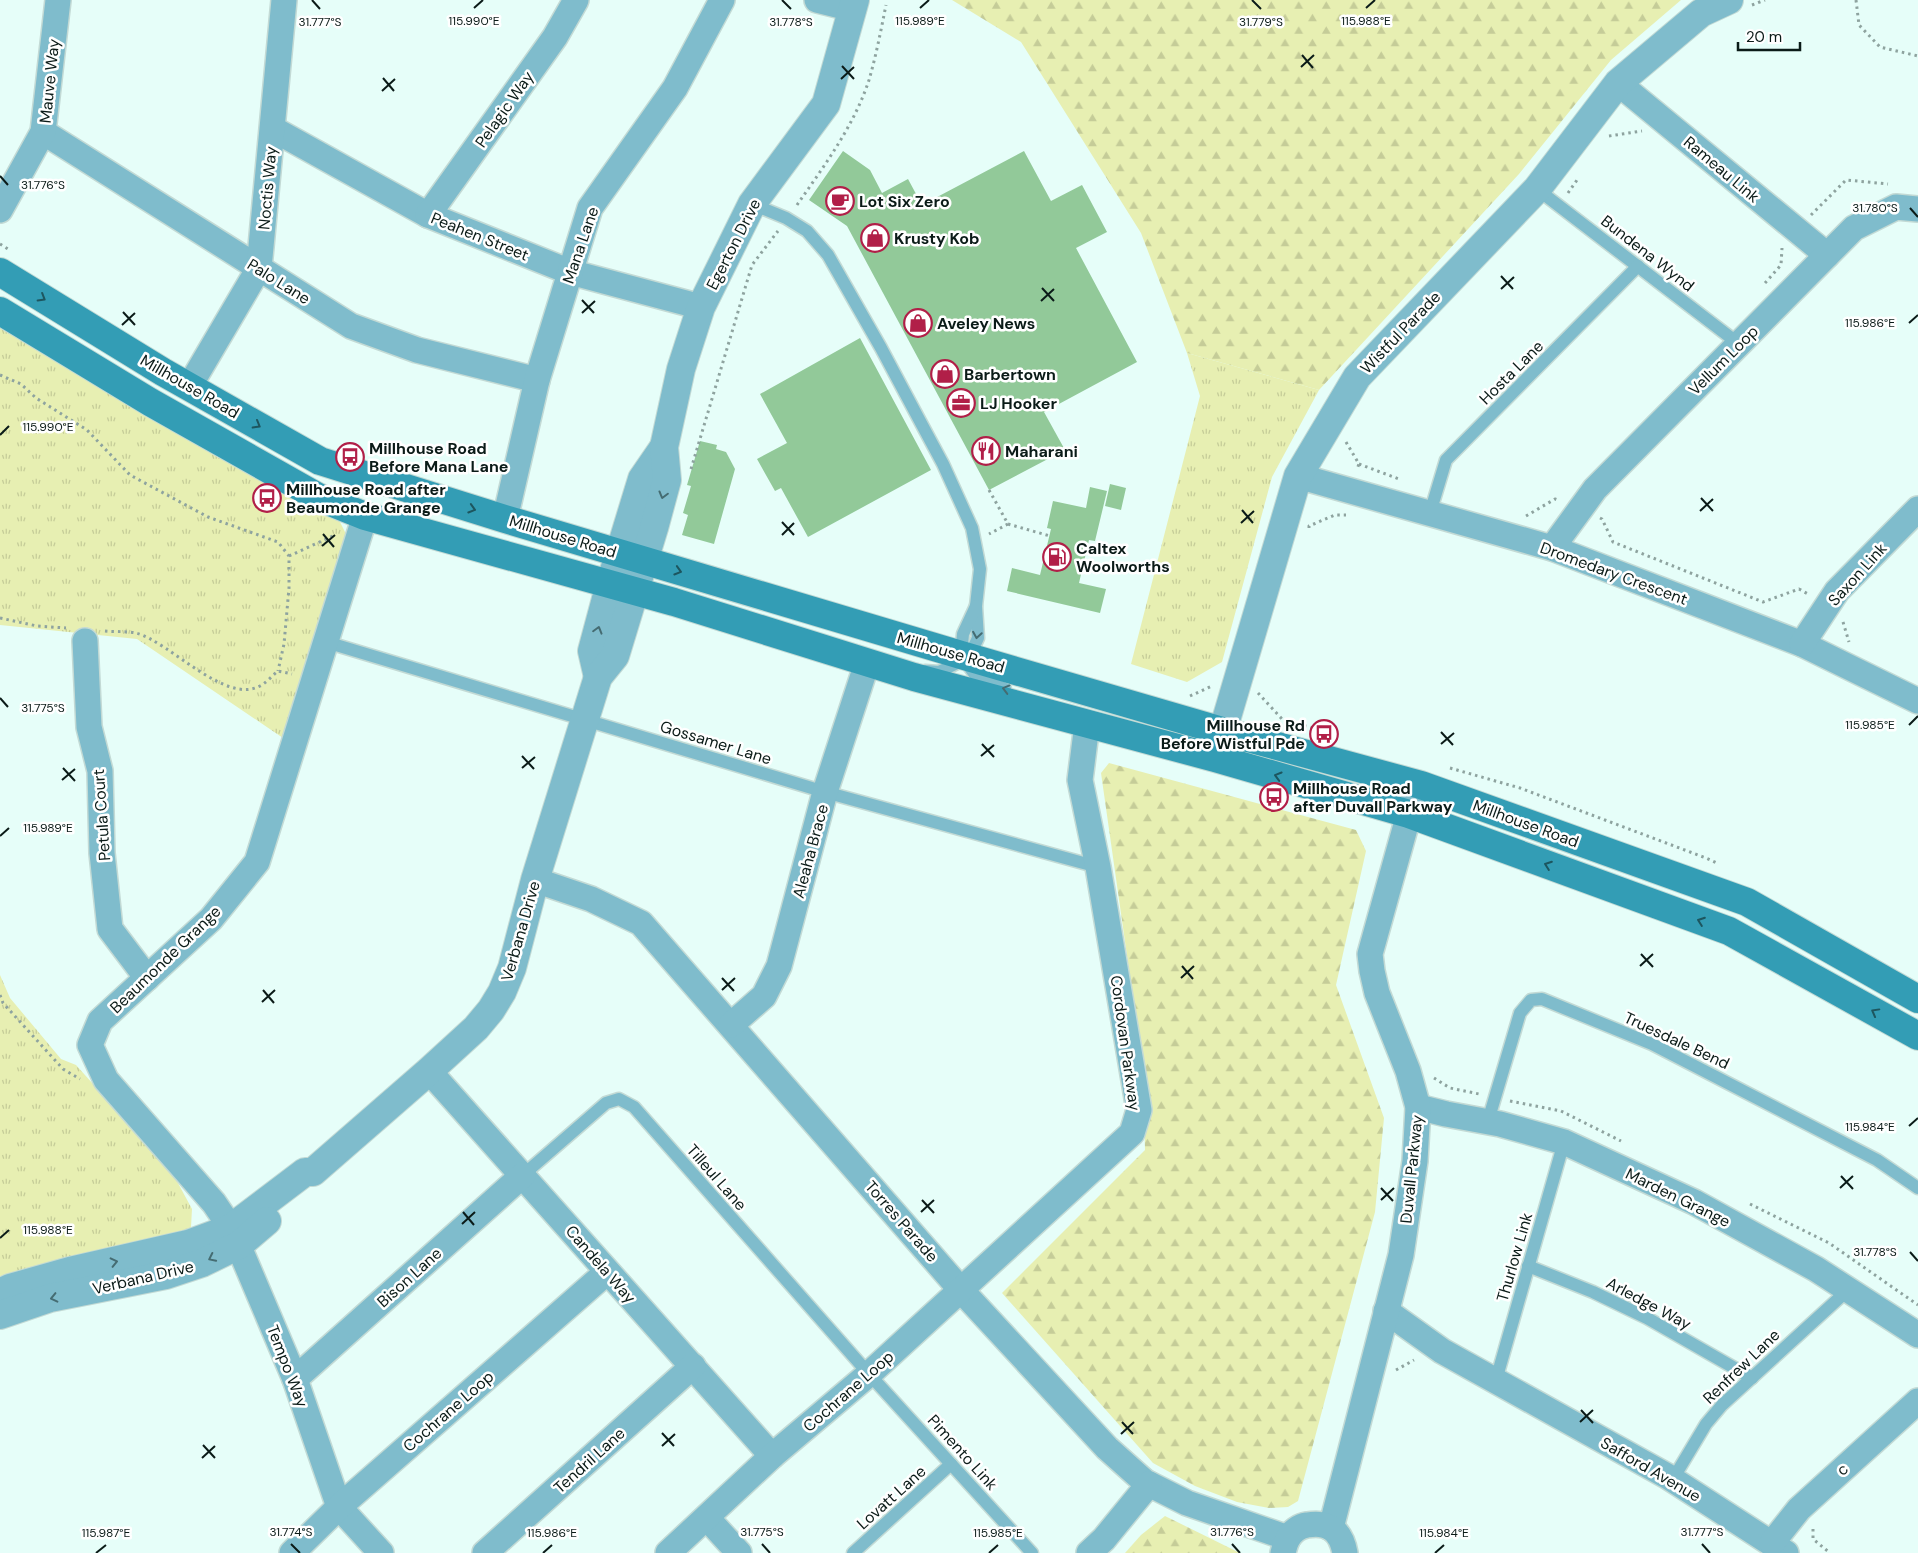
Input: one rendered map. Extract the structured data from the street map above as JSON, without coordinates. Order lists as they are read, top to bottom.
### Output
{
  "streets": {
    "main road": ["Millhouse Road"],
    "street": [
      "Mauve Way",
      "Pelagic Way",
      "Rameau Link",
      "Noctis Way",
      "Peahen Street",
      "Egerton Drive",
      "Mana Lane",
      "Palo Lane",
      "Wistful Parade",
      "Vellum Loop",
      "Dromedary Crescent",
      "Saxon Link",
      "Petula Court",
      "Aleaha Brace",
      "Verbana Drive",
      "Beaumonde Grange",
      "Cordovan Parkway",
      "Duvall Parkway",
      "Marden Grange",
      "Torres Parade",
      "Candela Way",
      "Bison Lane",
      "Tempo Way",
      "Cochrane Loop",
      "Tendril Lane",
      "Safford Avenue",
      "c"
    ],
    "lane": [
      "Bundena Wynd",
      "Hosta Lane",
      "Gossamer Lane",
      "Truesdale Bend",
      "Tilleul Lane",
      "Thurlow Link",
      "Arledge Way",
      "Renfrew Lane",
      "Pimento Link",
      "Lovatt Lane"
    ]
  },
  "crossings": [
    ["Mauve Way", "Palo Lane"],
    ["Pelagic Way", "Peahen Street"],
    ["Rameau Link", "Wistful Parade"],
    ["Rameau Link", "Vellum Loop"],
    ["Noctis Way", "Peahen Street"],
    ["Noctis Way", "Palo Lane"],
    ["Noctis Way", "Millhouse Road"],
    ["Peahen Street", "Egerton Drive"],
    ["Peahen Street", "Mana Lane"],
    ["Egerton Drive", "Millhouse Road"],
    ["Egerton Drive", "Verbana Drive"],
    ["Mana Lane", "Palo Lane"],
    ["Mana Lane", "Millhouse Road"],
    ["Bundena Wynd", "Wistful Parade"],
    ["Bundena Wynd", "Vellum Loop"],
    ["Bundena Wynd", "Hosta Lane"],
    ["Wistful Parade", "Millhouse Road"],
    ["Wistful Parade", "Dromedary Crescent"],
    ["Vellum Loop", "Dromedary Crescent"],
    ["Hosta Lane", "Dromedary Crescent"],
    ["Millhouse Road", "Aleaha Brace"],
    ["Millhouse Road", "Verbana Drive"],
    ["Millhouse Road", "Beaumonde Grange"],
    ["Millhouse Road", "Cordovan Parkway"],
    ["Millhouse Road", "Duvall Parkway"],
    ["Dromedary Crescent", "Saxon Link"],
    ["Gossamer Lane", "Aleaha Brace"],
    ["Gossamer Lane", "Verbana Drive"],
    ["Gossamer Lane", "Beaumonde Grange"],
    ["Gossamer Lane", "Cordovan Parkway"],
    ["Petula Court", "Beaumonde Grange"],
    ["Aleaha Brace", "Torres Parade"],
    ["Verbana Drive", "Beaumonde Grange"],
    ["Verbana Drive", "Torres Parade"],
    ["Verbana Drive", "Candela Way"],
    ["Verbana Drive", "Tempo Way"],
    ["Beaumonde Grange", "Tempo Way"],
    ["Truesdale Bend", "Marden Grange"],
    ["Cordovan Parkway", "Torres Parade"],
    ["Cordovan Parkway", "Cochrane Loop"],
    ["Duvall Parkway", "Marden Grange"],
    ["Duvall Parkway", "Safford Avenue"],
    ["Tilleul Lane", "Candela Way"],
    ["Tilleul Lane", "Bison Lane"],
    ["Tilleul Lane", "Cochrane Loop"],
    ["Tilleul Lane", "Pimento Link"],
    ["Marden Grange", "Thurlow Link"],
    ["Marden Grange", "Renfrew Lane"],
    ["Torres Parade", "Cochrane Loop"],
    ["Thurlow Link", "Arledge Way"],
    ["Thurlow Link", "Safford Avenue"],
    ["Candela Way", "Bison Lane"],
    ["Candela Way", "Cochrane Loop"],
    ["Candela Way", "Tendril Lane"],
    ["Bison Lane", "Tempo Way"],
    ["Arledge Way", "Renfrew Lane"],
    ["Tempo Way", "Cochrane Loop"],
    ["Renfrew Lane", "Safford Avenue"],
    ["Cochrane Loop", "Pimento Link"],
    ["Pimento Link", "Lovatt Lane"],
    ["Safford Avenue", "c"]
  ],
  "places": {
    "cafe": ["Lot Six Zero"],
    "shop": ["Krusty Kob", "Aveley News", "Barbertown"],
    "office": ["LJ Hooker"],
    "restaurant": ["Maharani"],
    "bus stop": [
      "Millhouse Road Before Mana Lane",
      "Millhouse Road after Beaumonde Grange",
      "Millhouse Rd Before Wistful Pde",
      "Millhouse Road after Duvall Parkway"
    ],
    "fuel station": ["Caltex Woolworths"]
  },
  "scale_bar": "20 m",
  "coordinates": [
    "115.990°E",
    "115.989°E",
    "115.988°E",
    "31.778°S",
    "31.779°S",
    "31.777°S",
    "31.776°S",
    "31.780°S",
    "115.986°E",
    "31.775°S",
    "115.985°E",
    "115.984°E",
    "31.774°S",
    "115.987°E"
  ]
}
